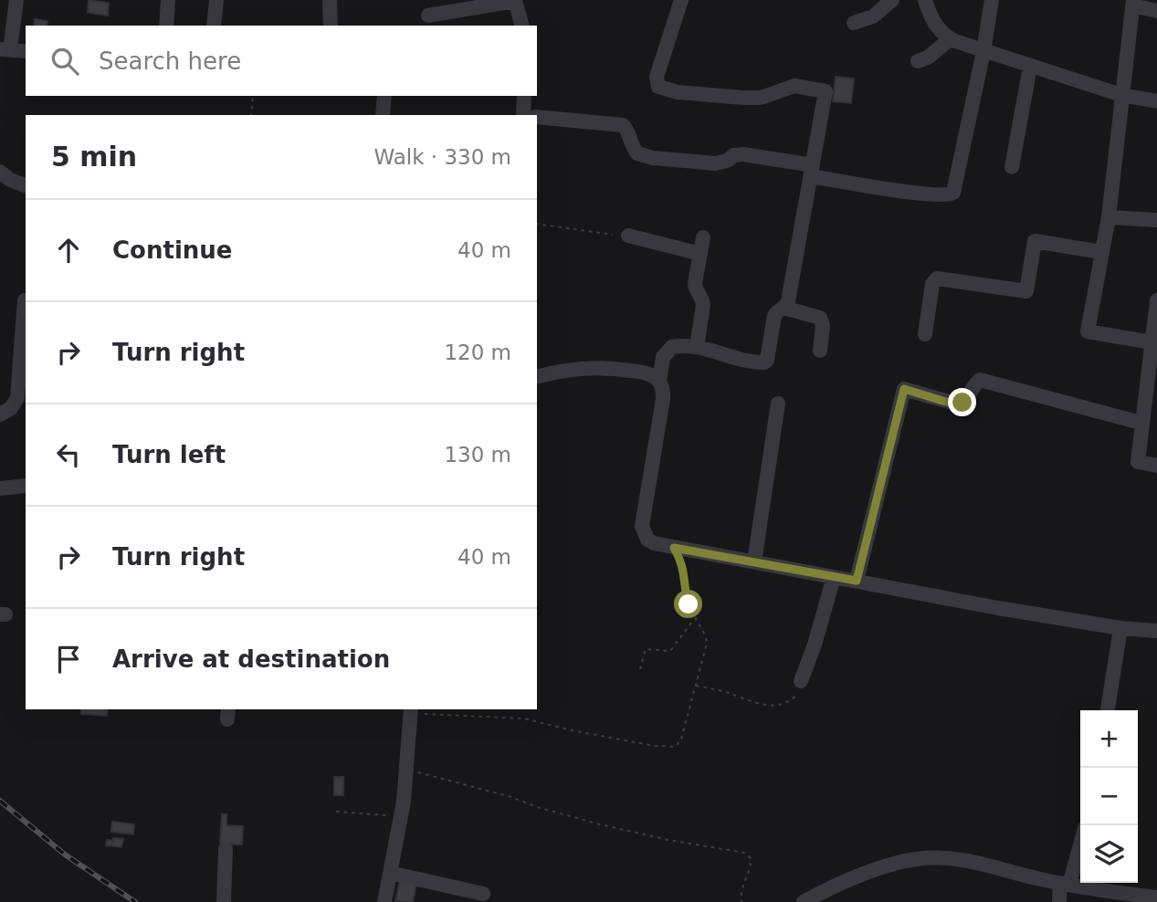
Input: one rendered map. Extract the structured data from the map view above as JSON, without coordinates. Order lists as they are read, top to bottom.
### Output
{
  "page": {
    "search": "Search here",
    "heading": ["5 min", "Walk · 330 m"],
    "list": [
      ["Continue", "40 m"],
      ["Turn right", "120 m"],
      ["Turn left", "130 m"],
      ["Turn right", "40 m"],
      "Arrive at destination"
    ],
    "map_buttons": ["+", "−"]
  }
}
